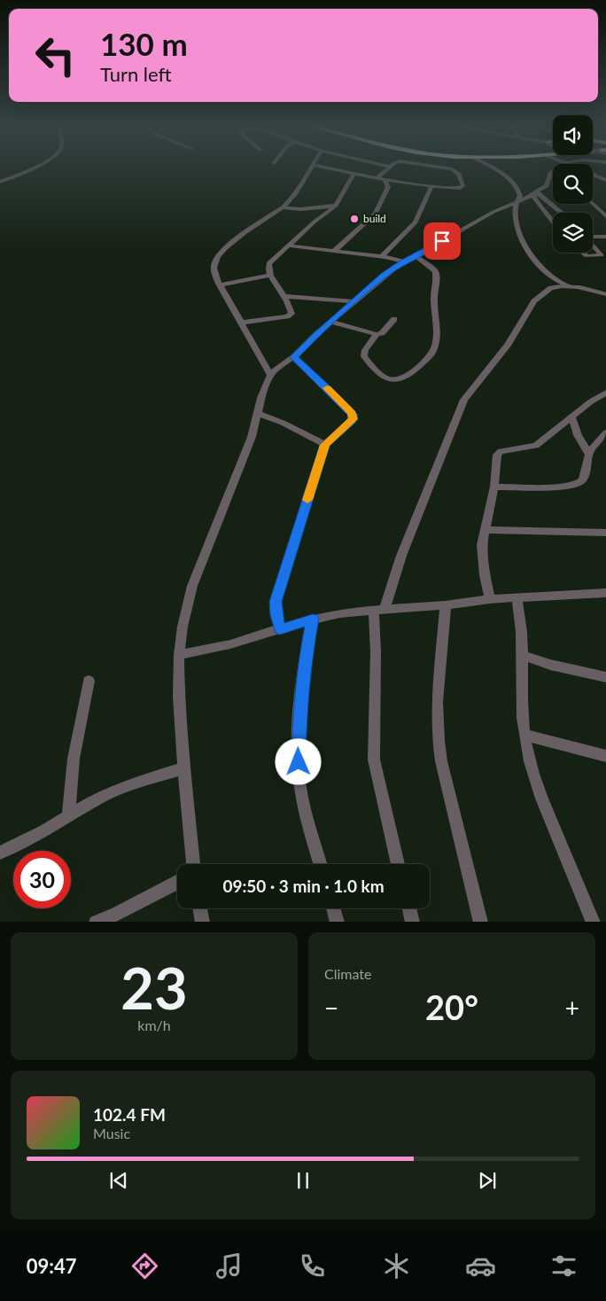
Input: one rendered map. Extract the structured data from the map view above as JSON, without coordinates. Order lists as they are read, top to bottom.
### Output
{
  "places": ["build"],
  "page": {
    "turn": ["130 m", "Turn left"],
    "limit": "30",
    "trip": "09:50 · 3 min · 1.0 km",
    "tile": [
      ["23", "km/h"],
      "Climate"
    ],
    "heat": ["−", "20°", "+"],
    "song": ["102.4 FM", "Music"],
    "tabs": "09:47"
  }
}
